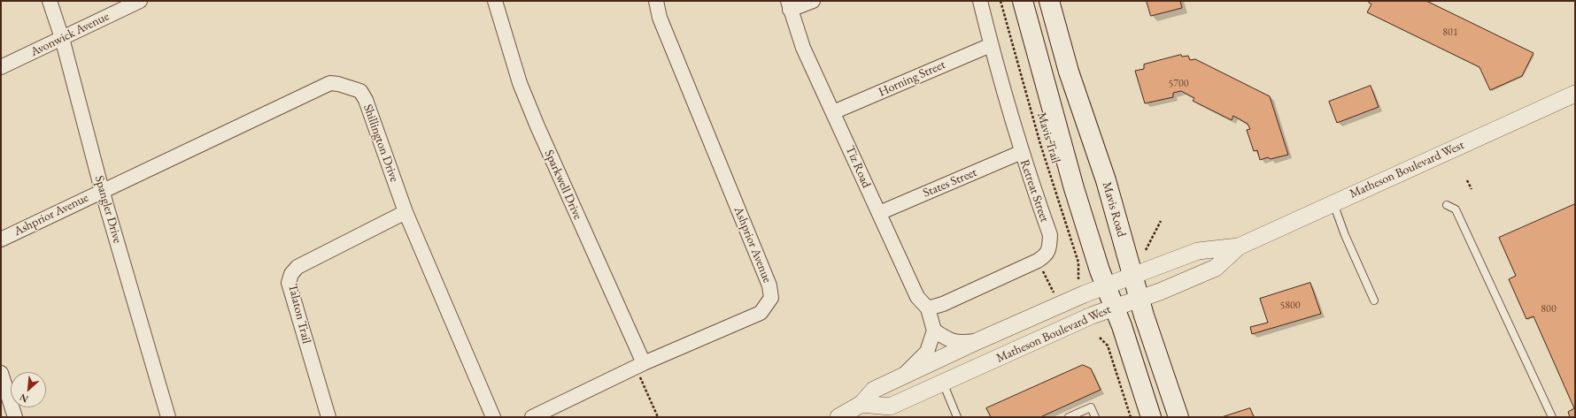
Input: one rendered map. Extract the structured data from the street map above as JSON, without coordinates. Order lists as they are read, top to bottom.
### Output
{
  "streets": {
    "main road": ["Mavis Road"],
    "street": [
      "Avonwick Avenue",
      "Horning Street",
      "Shillington Drive",
      "Tiz Road",
      "Matheson Boulevard West",
      "States Street",
      "Sparkwell Drive",
      "Retreat Street",
      "Spangler Drive",
      "Ashprior Avenue",
      "Talaton Trail"
    ],
    "path": ["Mavis Trail"]
  },
  "crossings": [
    ["Avonwick Avenue", "Spangler Drive"],
    ["Horning Street", "Tiz Road"],
    ["Horning Street", "Retreat Street"],
    ["Shillington Drive", "Spangler Drive"],
    ["Shillington Drive", "Ashprior Avenue"],
    ["Shillington Drive", "Talaton Trail"],
    ["Tiz Road", "States Street"],
    ["Tiz Road", "Retreat Street"],
    ["Matheson Boulevard West", "Mavis Road"],
    ["States Street", "Retreat Street"],
    ["Sparkwell Drive", "Ashprior Avenue"],
    ["Spangler Drive", "Ashprior Avenue"]
  ],
  "house_numbers": [
    "801",
    "5700",
    "5800",
    "800"
  ],
  "north": "bottom left"
}
